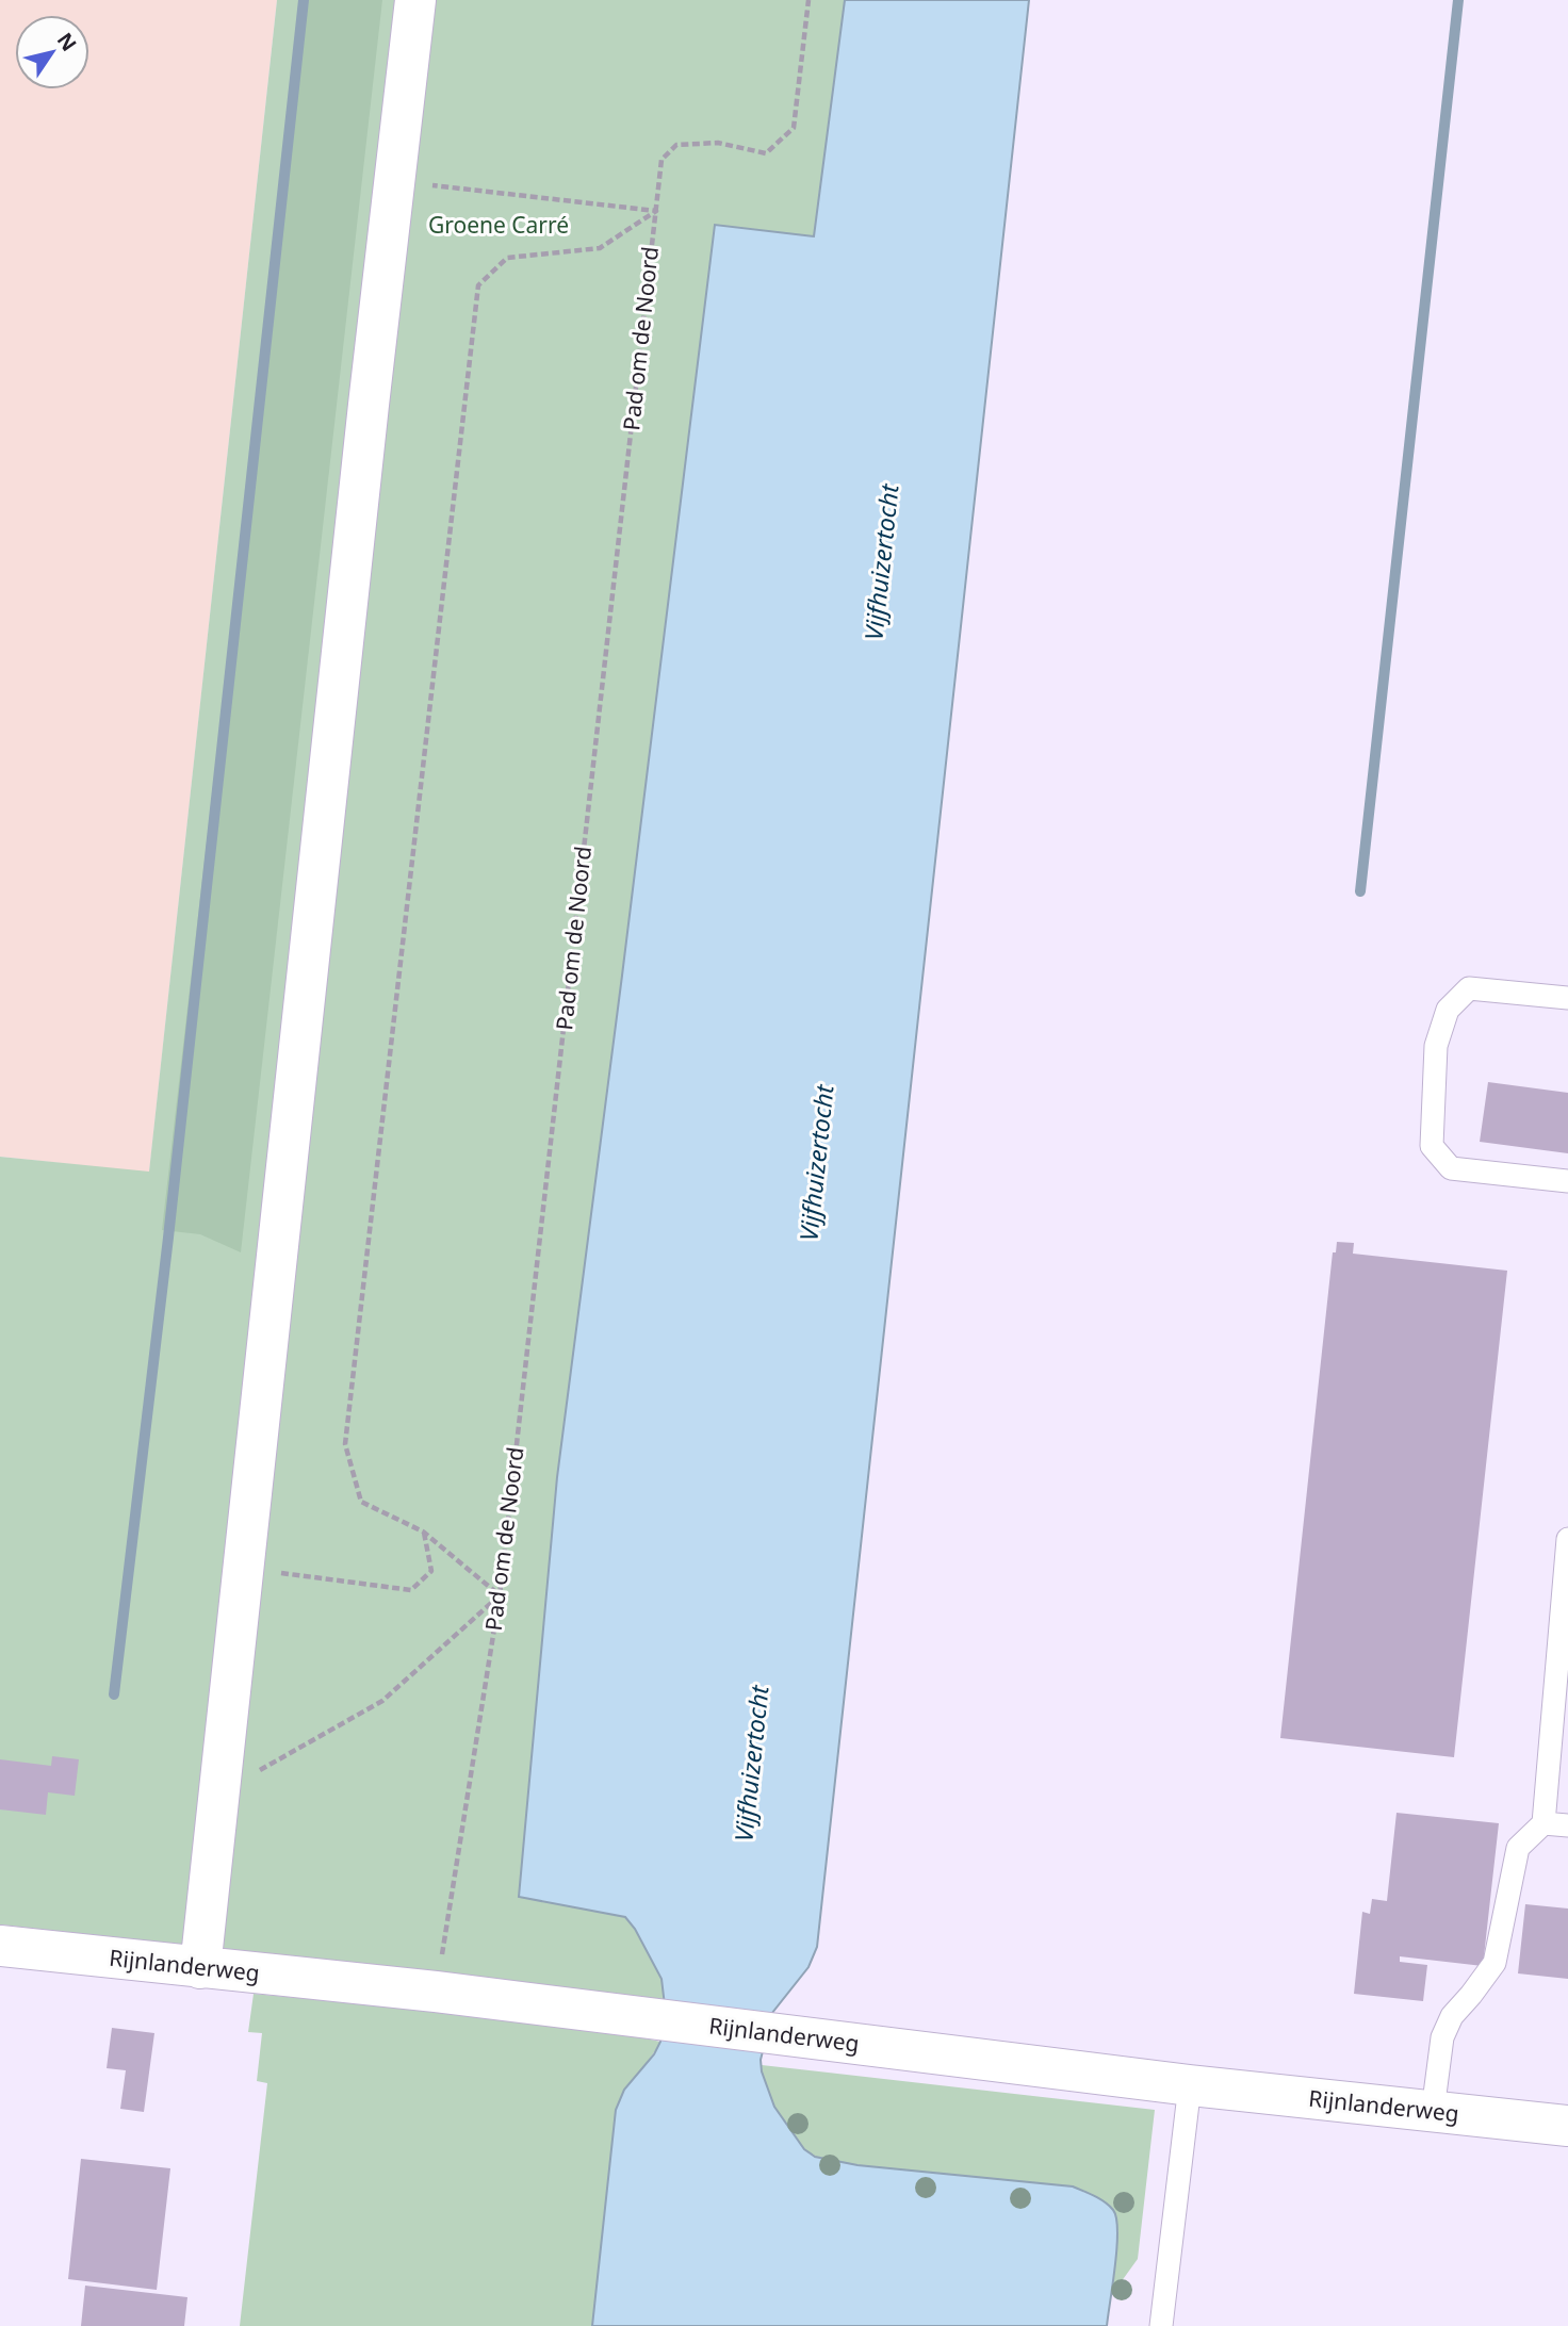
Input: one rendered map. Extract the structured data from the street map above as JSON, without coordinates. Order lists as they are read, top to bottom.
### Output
{
  "streets": {
    "street": ["Rijnlanderweg"],
    "path": ["Pad om de Noord"]
  },
  "crossings": [
    ["Pad om de Noord", "Rijnlanderweg"]
  ],
  "water": ["Vijfhuizertocht"],
  "parks": ["Groene Carré"],
  "north": "top right"
}
